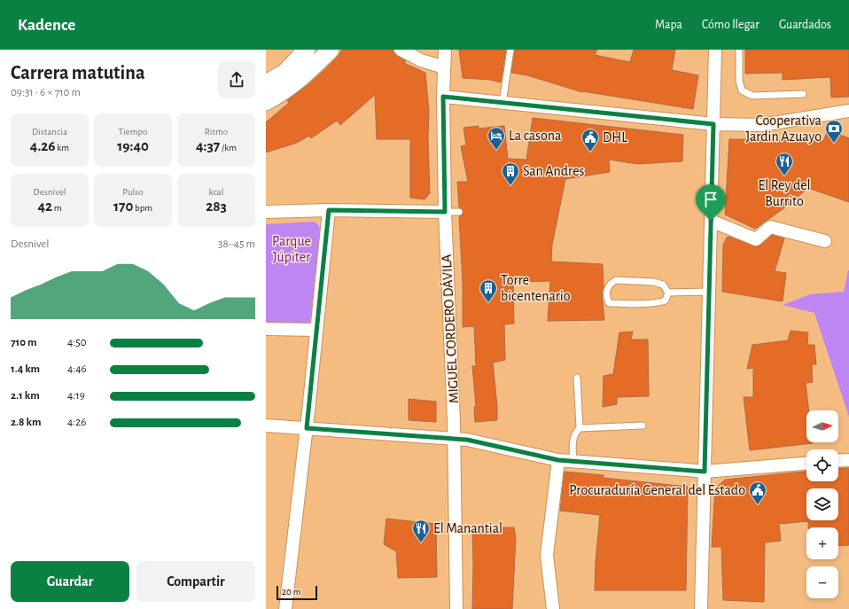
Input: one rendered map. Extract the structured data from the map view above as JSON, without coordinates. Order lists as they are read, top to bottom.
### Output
{
  "streets": {
    "street": ["MIGUEL CORDERO DÁVILA"]
  },
  "parks": ["Parque Júpiter"],
  "places": {
    "bank": ["Cooperativa Jardin Azuayo"],
    "hotel": ["La casona"],
    "public building": ["DHL", "Procuraduría General del Estado"],
    "restaurant": ["El Rey del Burrito", "El Manantial"],
    "building": ["San Andres", "Torre bicentenario"]
  },
  "scale_bar": "20 m",
  "north": "right",
  "page": {
    "header": "Kadence",
    "nav": ["Mapa", "Cómo llegar", "Guardados"],
    "heading": ["Carrera matutina", "09:31 · 6 × 710 m"],
    "stats": [
      ["Distancia", "4.26 km"],
      ["Tiempo", "19:40"],
      ["Ritmo", "4:37 /km"],
      ["Desnivel", "42 m"],
      ["Pulso", "170 bpm"],
      ["kcal", "283"]
    ],
    "chart": ["Desnivel", "38–45 m"],
    "list": [
      {
        "name": "710 m",
        "note": "4:50"
      },
      {
        "name": "1.4 km",
        "note": "4:46"
      },
      {
        "name": "2.1 km",
        "note": "4:19"
      },
      {
        "name": "2.8 km",
        "note": "4:26"
      }
    ],
    "map_buttons": ["+", "−"],
    "buttons": ["Guardar", "Compartir"],
    "scale": "20 m"
  }
}
